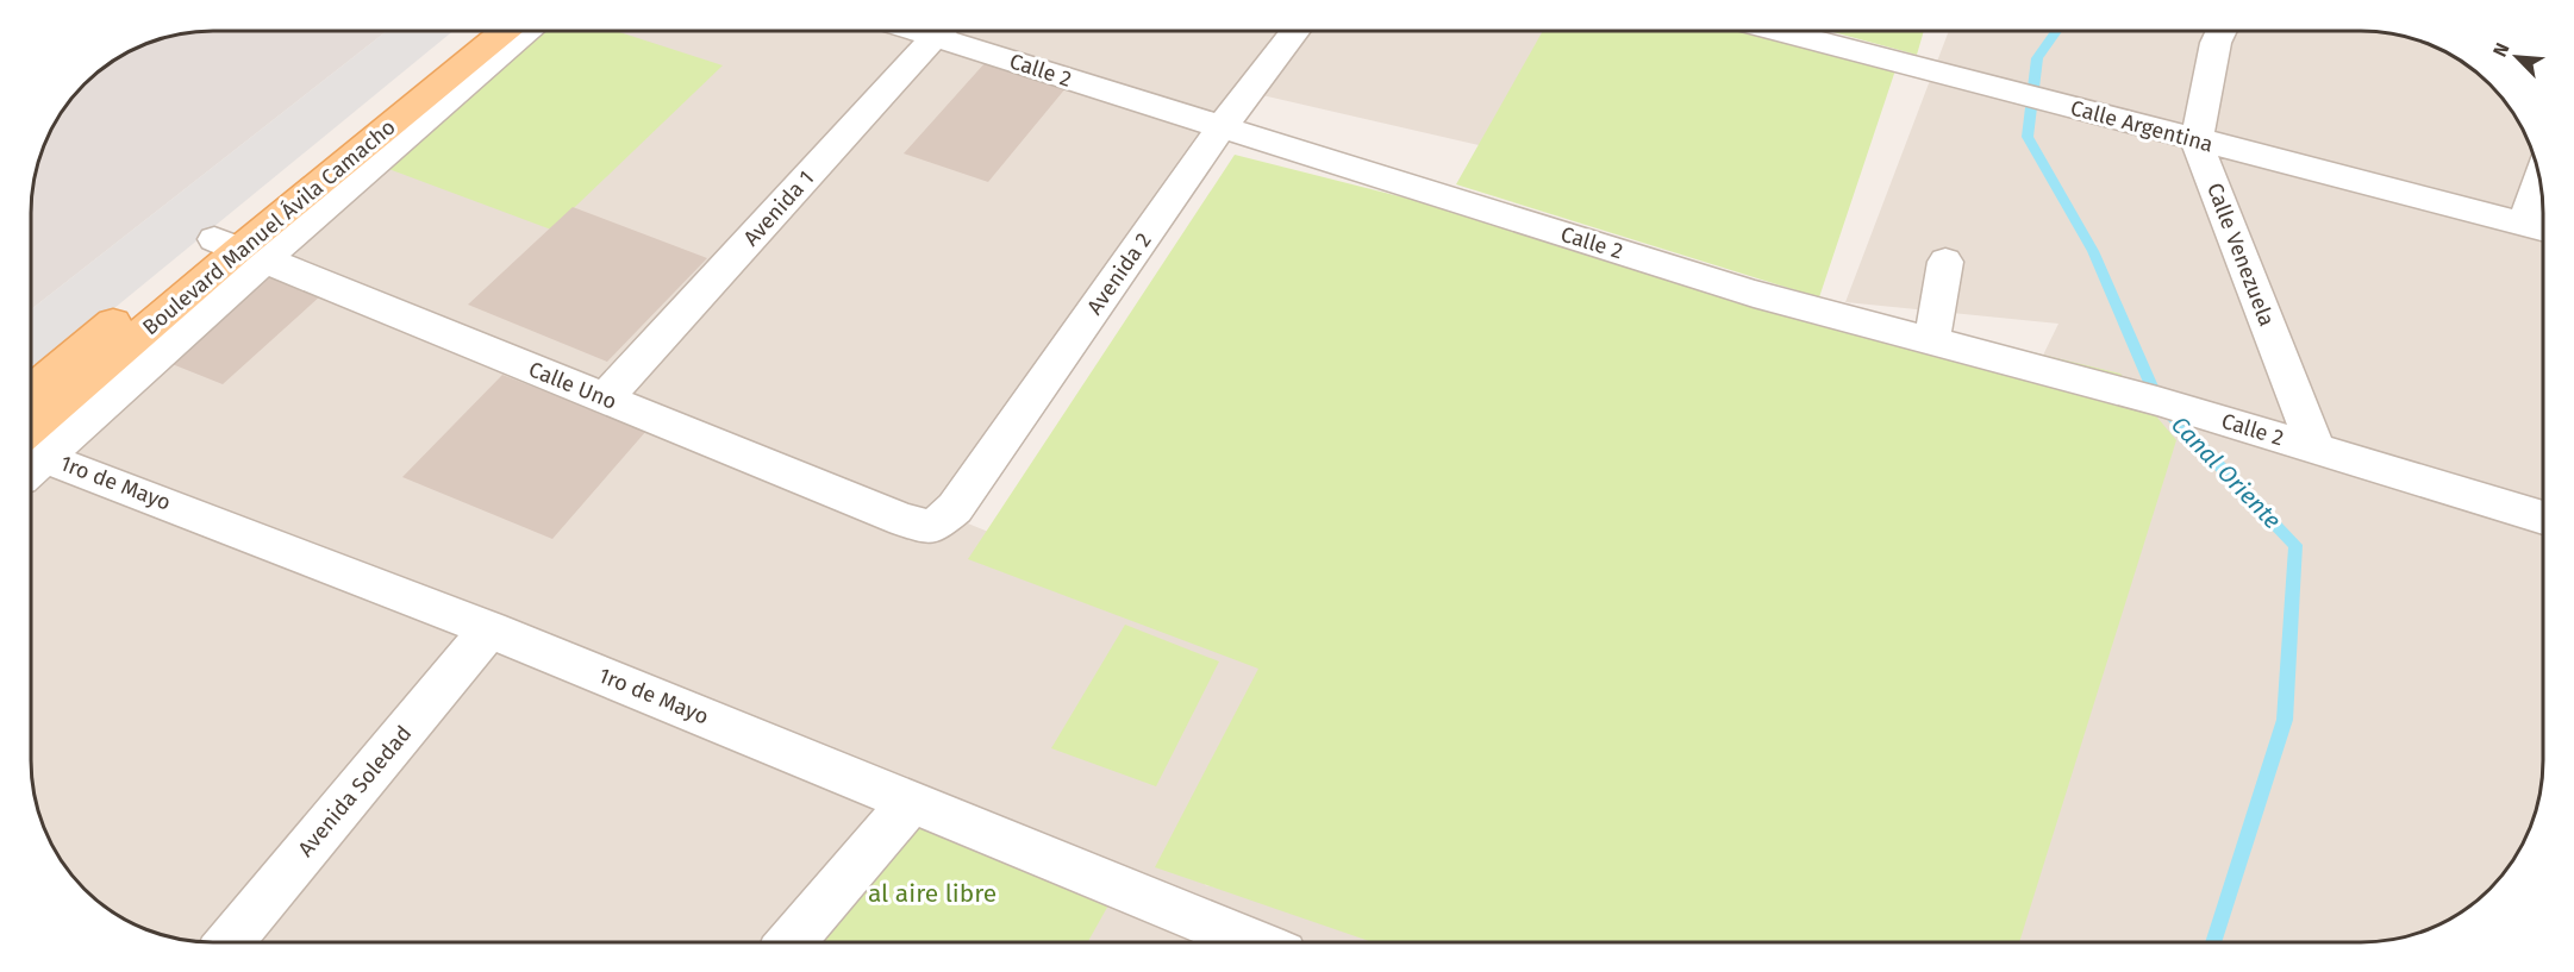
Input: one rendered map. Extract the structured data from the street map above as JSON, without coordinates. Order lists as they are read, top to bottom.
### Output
{
  "streets": {
    "main road": ["Boulevard Manuel Ávila Camacho"],
    "street": [
      "Calle 2",
      "Calle Argentina",
      "Avenida 1",
      "Calle Venezuela",
      "Avenida 2",
      "Calle Uno",
      "1ro de Mayo",
      "Avenida Soledad"
    ]
  },
  "crossings": [
    ["Calle 2", "Calle Venezuela"],
    ["Calle 2", "Avenida 2"],
    ["Calle Argentina", "Calle Venezuela"],
    ["Avenida 1", "Calle Uno"],
    ["Boulevard Manuel Ávila Camacho", "Calle Uno"],
    ["Avenida 2", "Calle Uno"],
    ["1ro de Mayo", "Avenida Soledad"]
  ],
  "water": ["Canal Oriente"],
  "parks": ["al aire libre"],
  "north": "top left"
}
